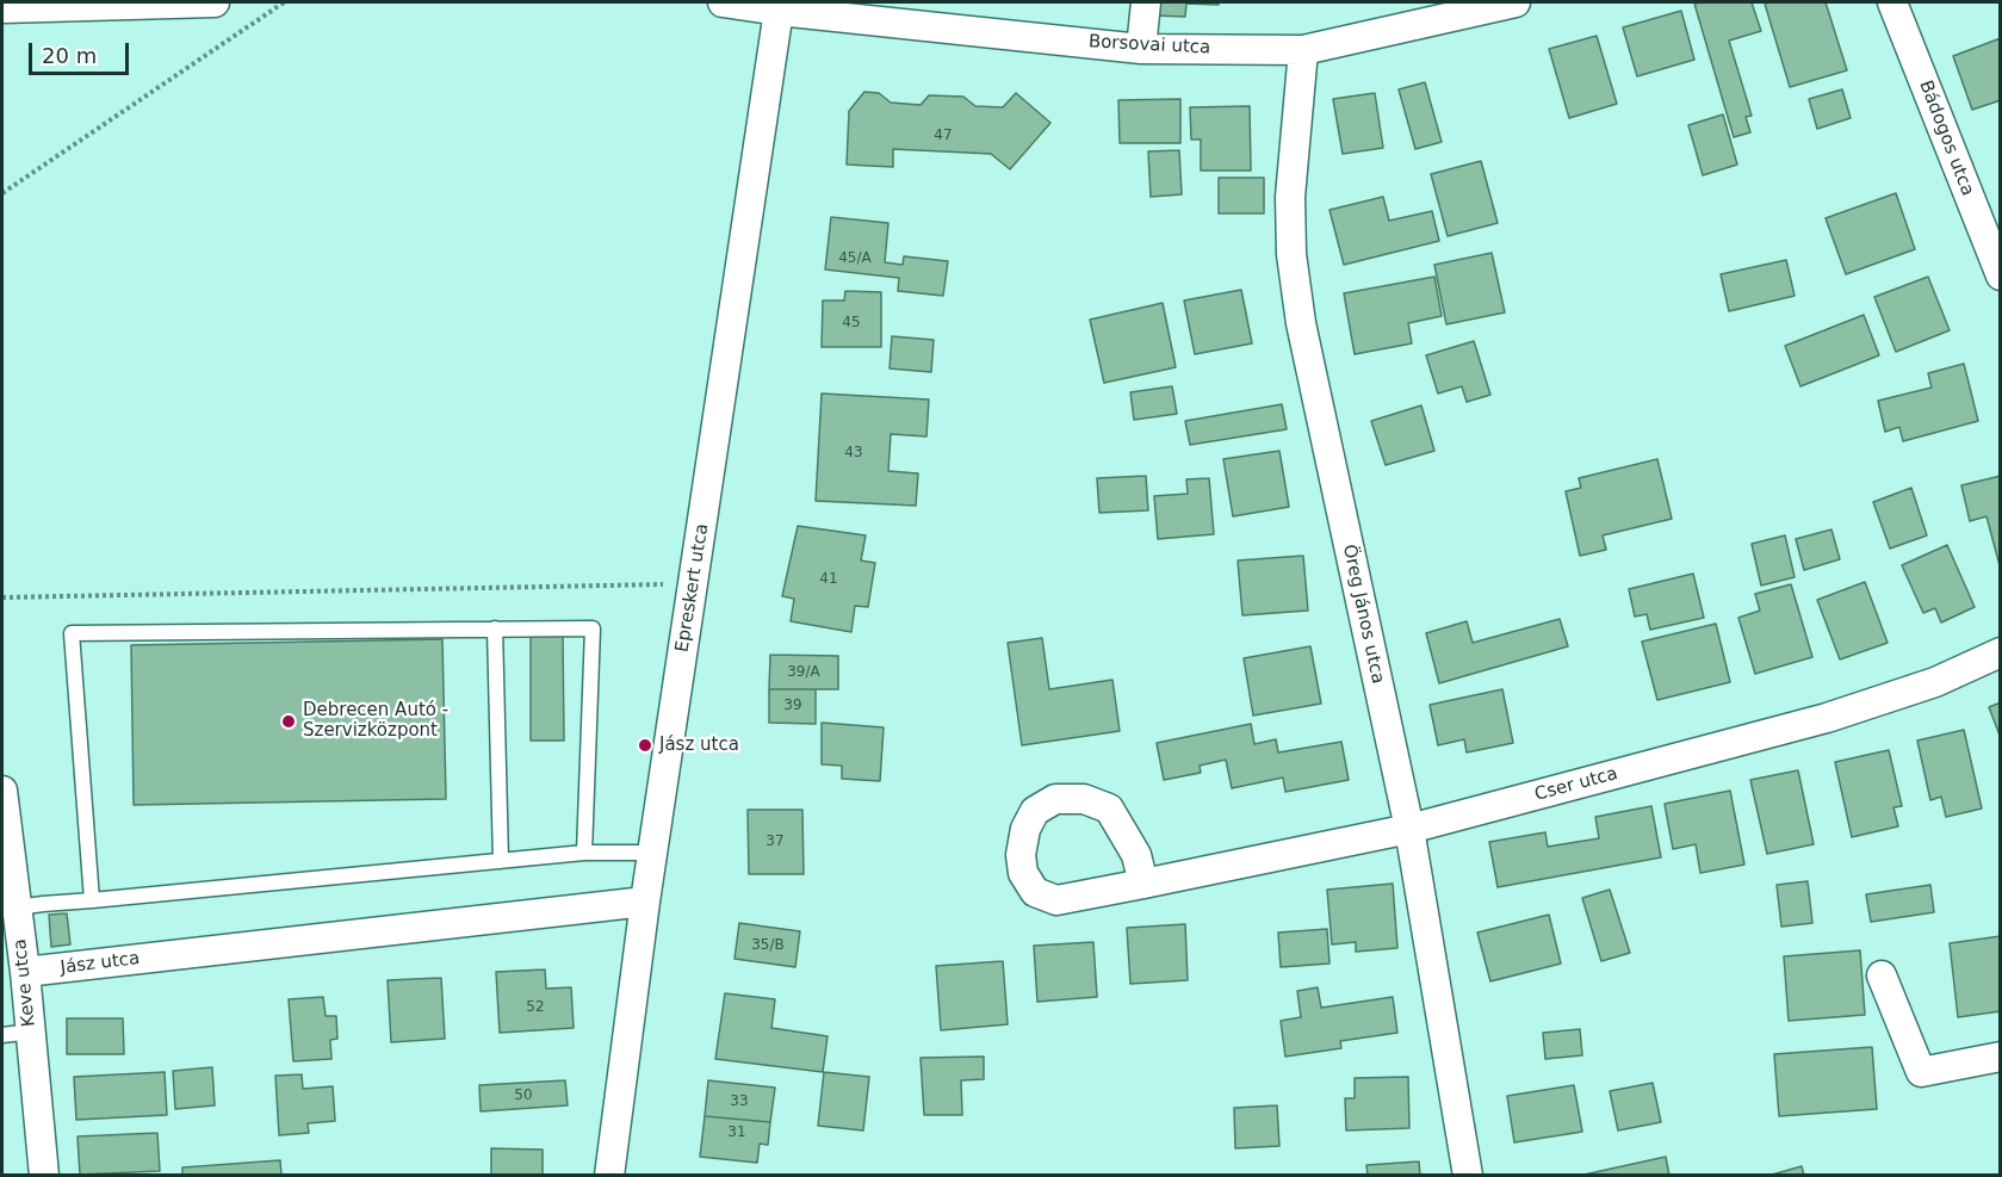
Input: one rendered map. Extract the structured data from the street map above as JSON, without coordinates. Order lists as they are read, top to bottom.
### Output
{
  "streets": {
    "street": [
      "Borsovai utca",
      "Bádogos utca",
      "Epreskert utca",
      "Öreg János utca",
      "Cser utca",
      "Jász utca",
      "Keve utca"
    ]
  },
  "crossings": [
    ["Borsovai utca", "Epreskert utca"],
    ["Borsovai utca", "Öreg János utca"],
    ["Epreskert utca", "Jász utca"],
    ["Öreg János utca", "Cser utca"],
    ["Jász utca", "Keve utca"]
  ],
  "places": ["Debrecen Autó - Szervizközpont", "Jász utca"],
  "house_numbers": [
    "47",
    "45/A",
    "45",
    "43",
    "41",
    "39/A",
    "39",
    "37",
    "35/B",
    "52",
    "50",
    "33",
    "31"
  ],
  "scale_bar": "20 m"
}
